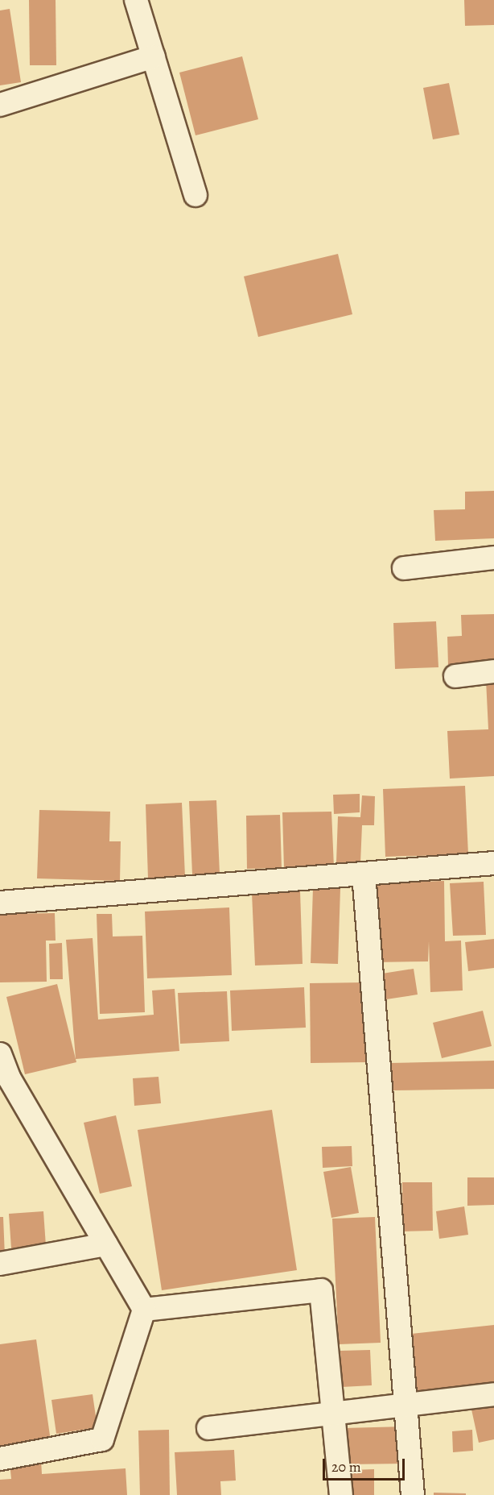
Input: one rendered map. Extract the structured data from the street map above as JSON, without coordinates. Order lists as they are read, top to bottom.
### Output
{
  "scale_bar": "20 m"
}
